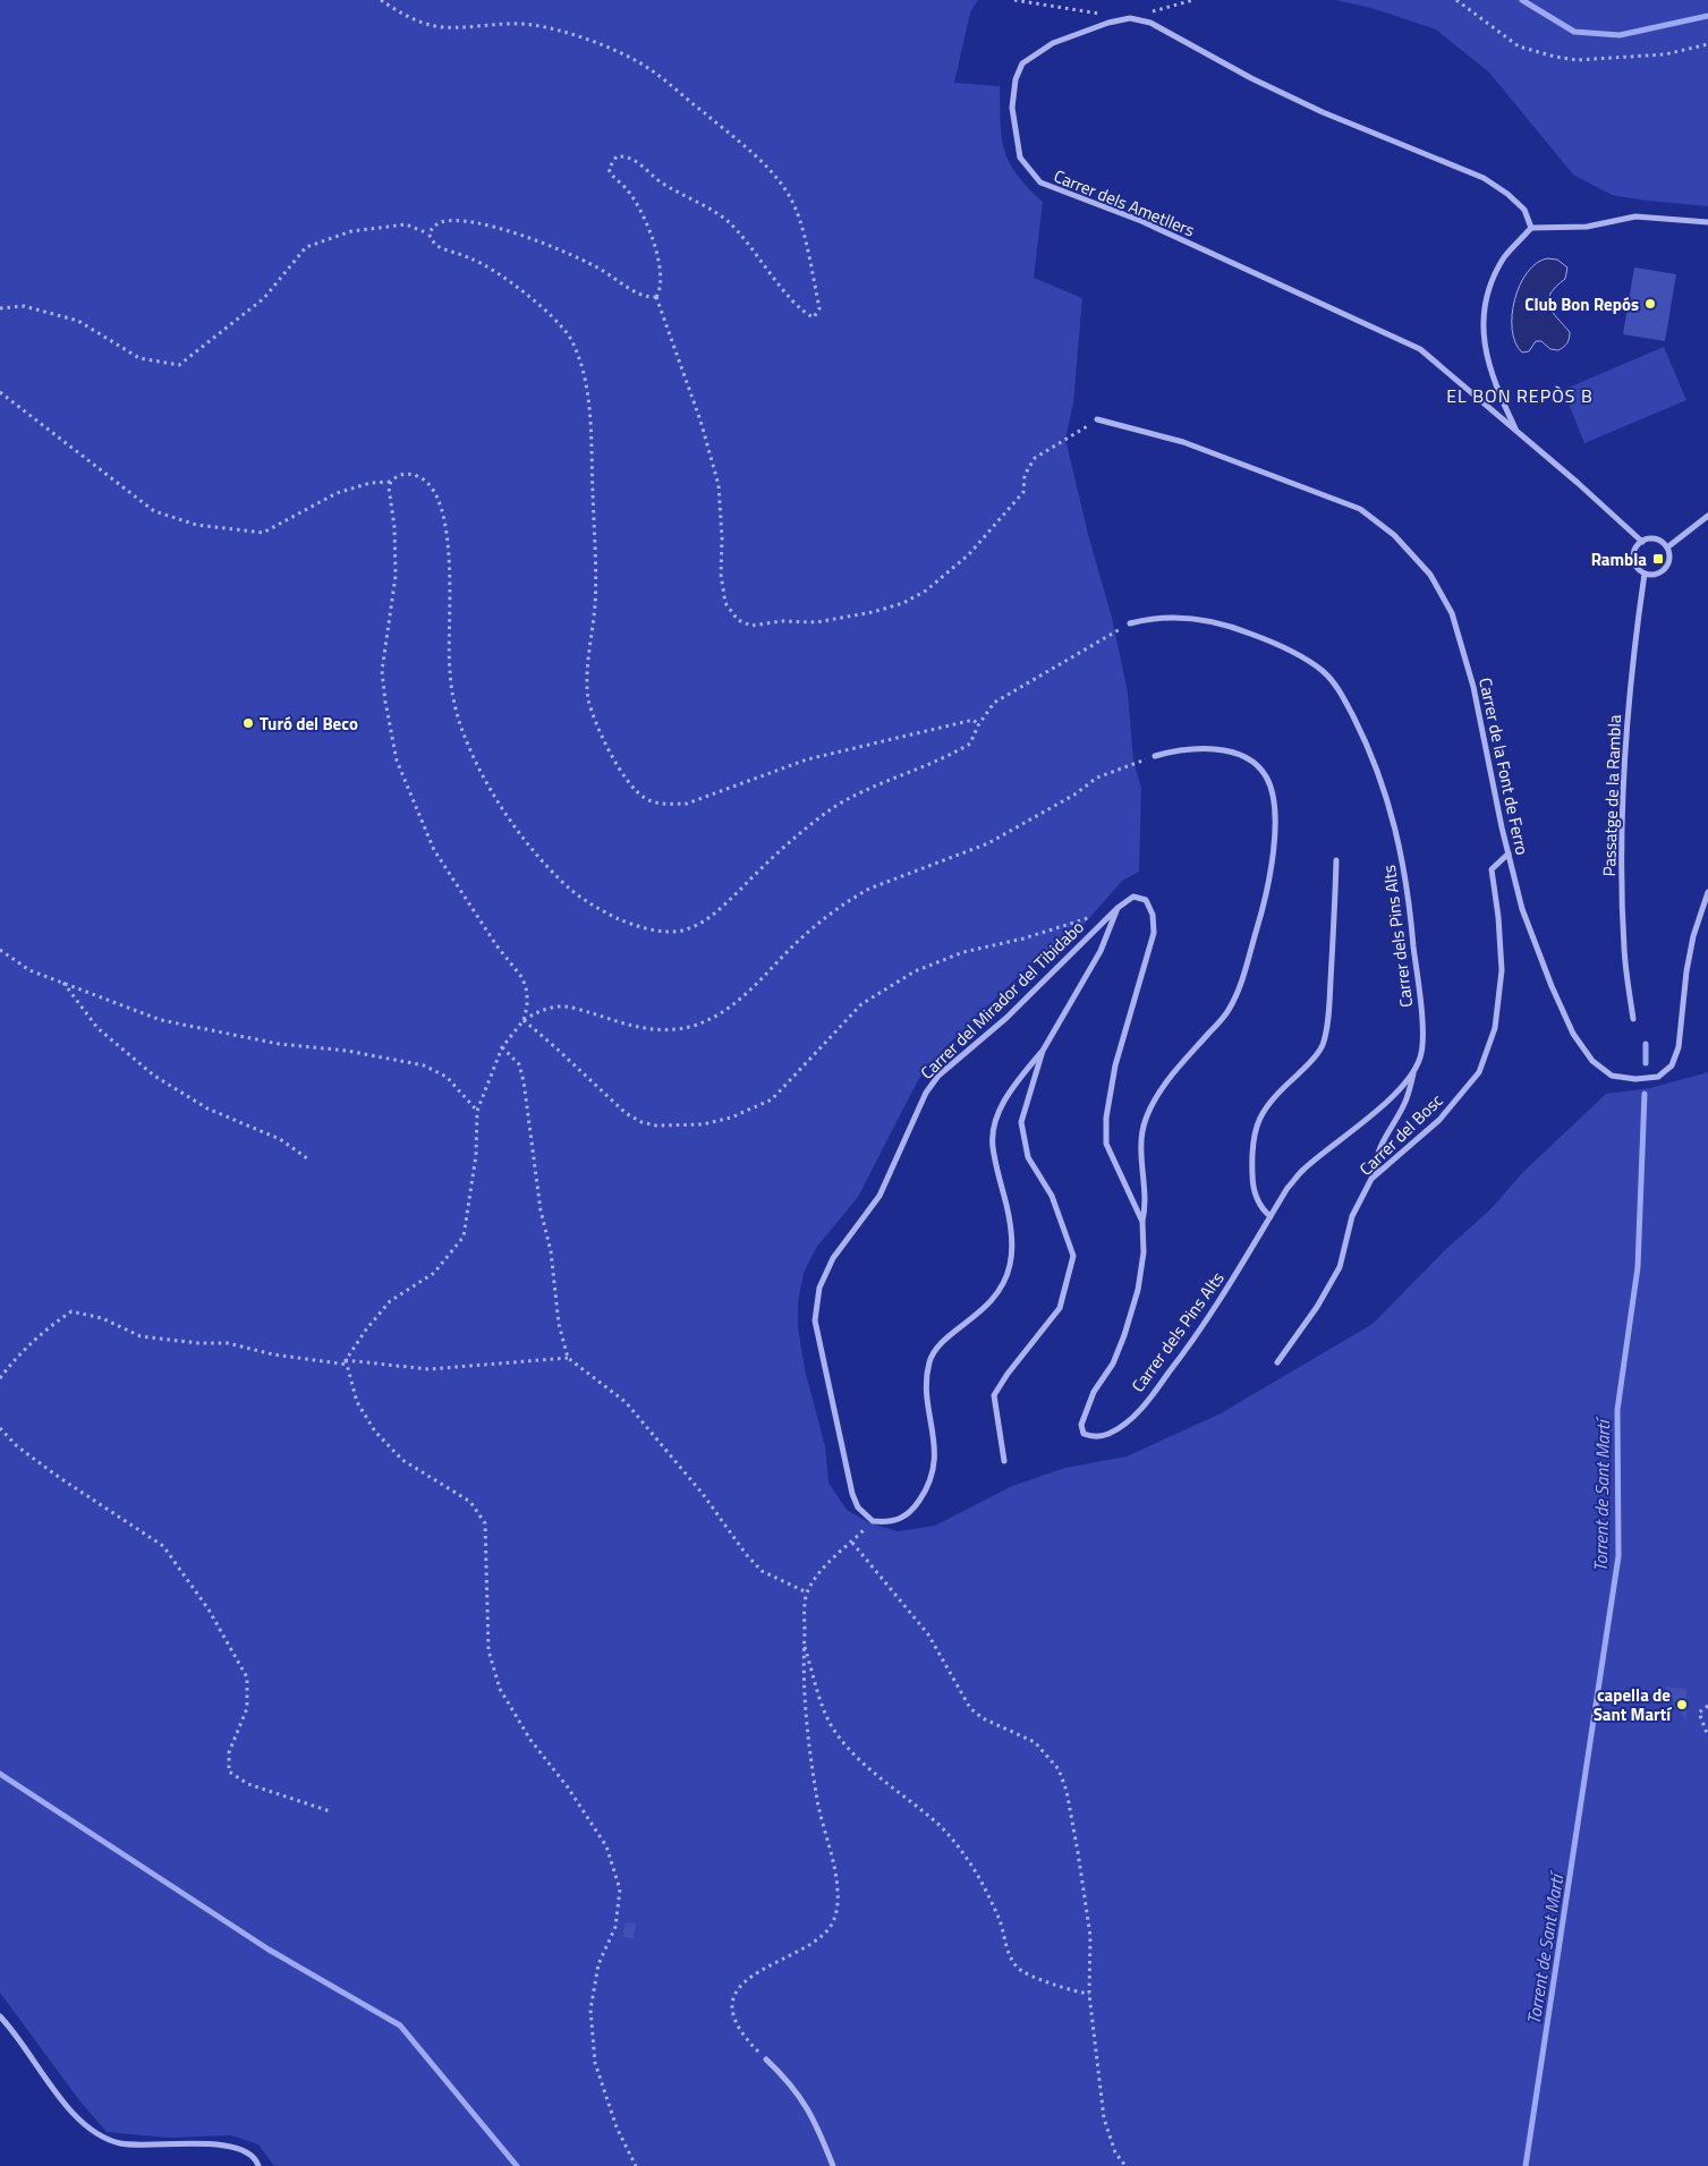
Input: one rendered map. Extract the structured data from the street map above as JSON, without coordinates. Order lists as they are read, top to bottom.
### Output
{
  "streets": {
    "street": [
      "Carrer dels Ametllers",
      "Carrer de la Font de Ferro",
      "Passatge de la Rambla",
      "Carrer dels Pins Alts",
      "Carrer del Mirador del Tibidabo",
      "Carrer del Bosc"
    ]
  },
  "crossings": [
    ["Carrer dels Ametllers", "Passatge de la Rambla"],
    ["Carrer de la Font de Ferro", "Carrer del Bosc"],
    ["Carrer dels Pins Alts", "Carrer del Mirador del Tibidabo"]
  ],
  "districts": ["EL BON REPÒS B"],
  "water": ["Torrent de Sant Martí"],
  "places": {
    "other": ["Club Bon Repós", "Turó del Beco", "capella de Sant Martí"],
    "transit": ["Rambla"]
  }
}
